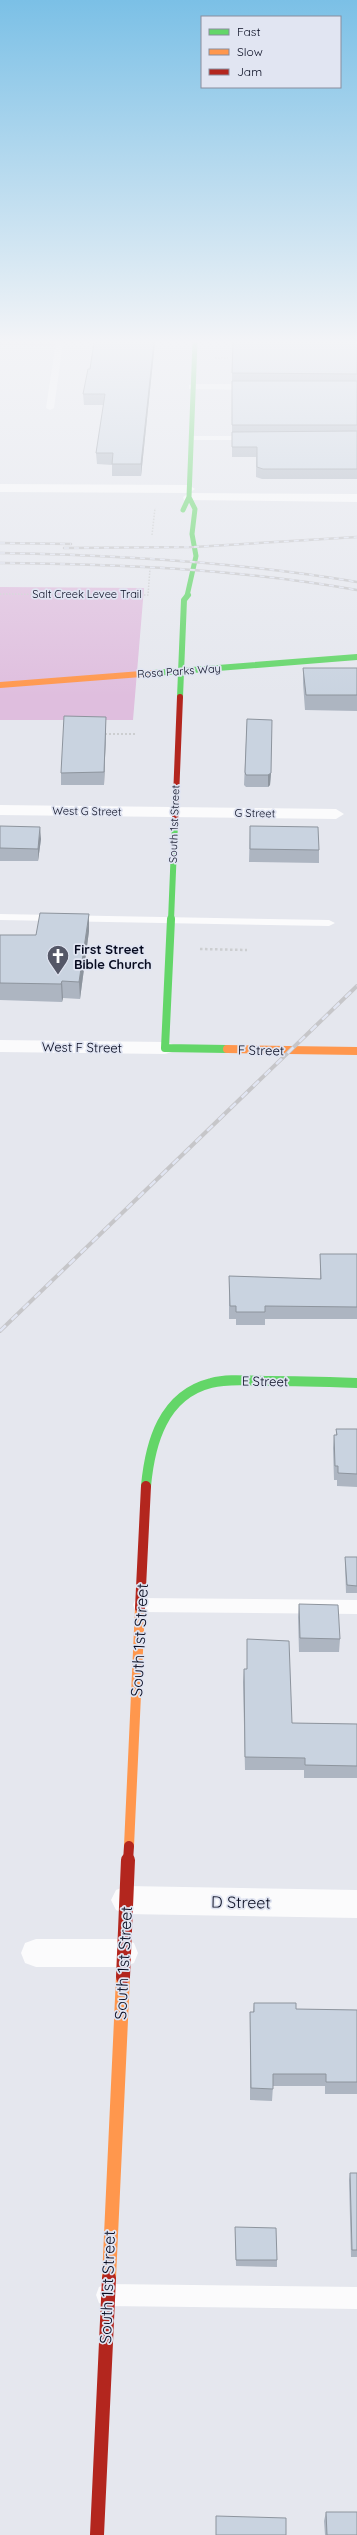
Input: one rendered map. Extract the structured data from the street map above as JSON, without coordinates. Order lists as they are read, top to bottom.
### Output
{
  "streets": {
    "main road": [
      "Rosa Parks Way",
      "South 1st Street",
      "F Street",
      "E Street"
    ],
    "street": [
      "West G Street",
      "G Street",
      "West F Street",
      "D Street"
    ],
    "path": ["Salt Creek Levee Trail"]
  },
  "crossings": [
    ["West G Street", "G Street"],
    ["West G Street", "South 1st Street"],
    ["G Street", "South 1st Street"],
    ["South 1st Street", "West F Street"],
    ["South 1st Street", "F Street"],
    ["South 1st Street", "E Street"],
    ["South 1st Street", "D Street"],
    ["West F Street", "F Street"]
  ],
  "places": {
    "church": ["First Street Bible Church"]
  },
  "legend": ["Fast", "Slow", "Jam"]
}
